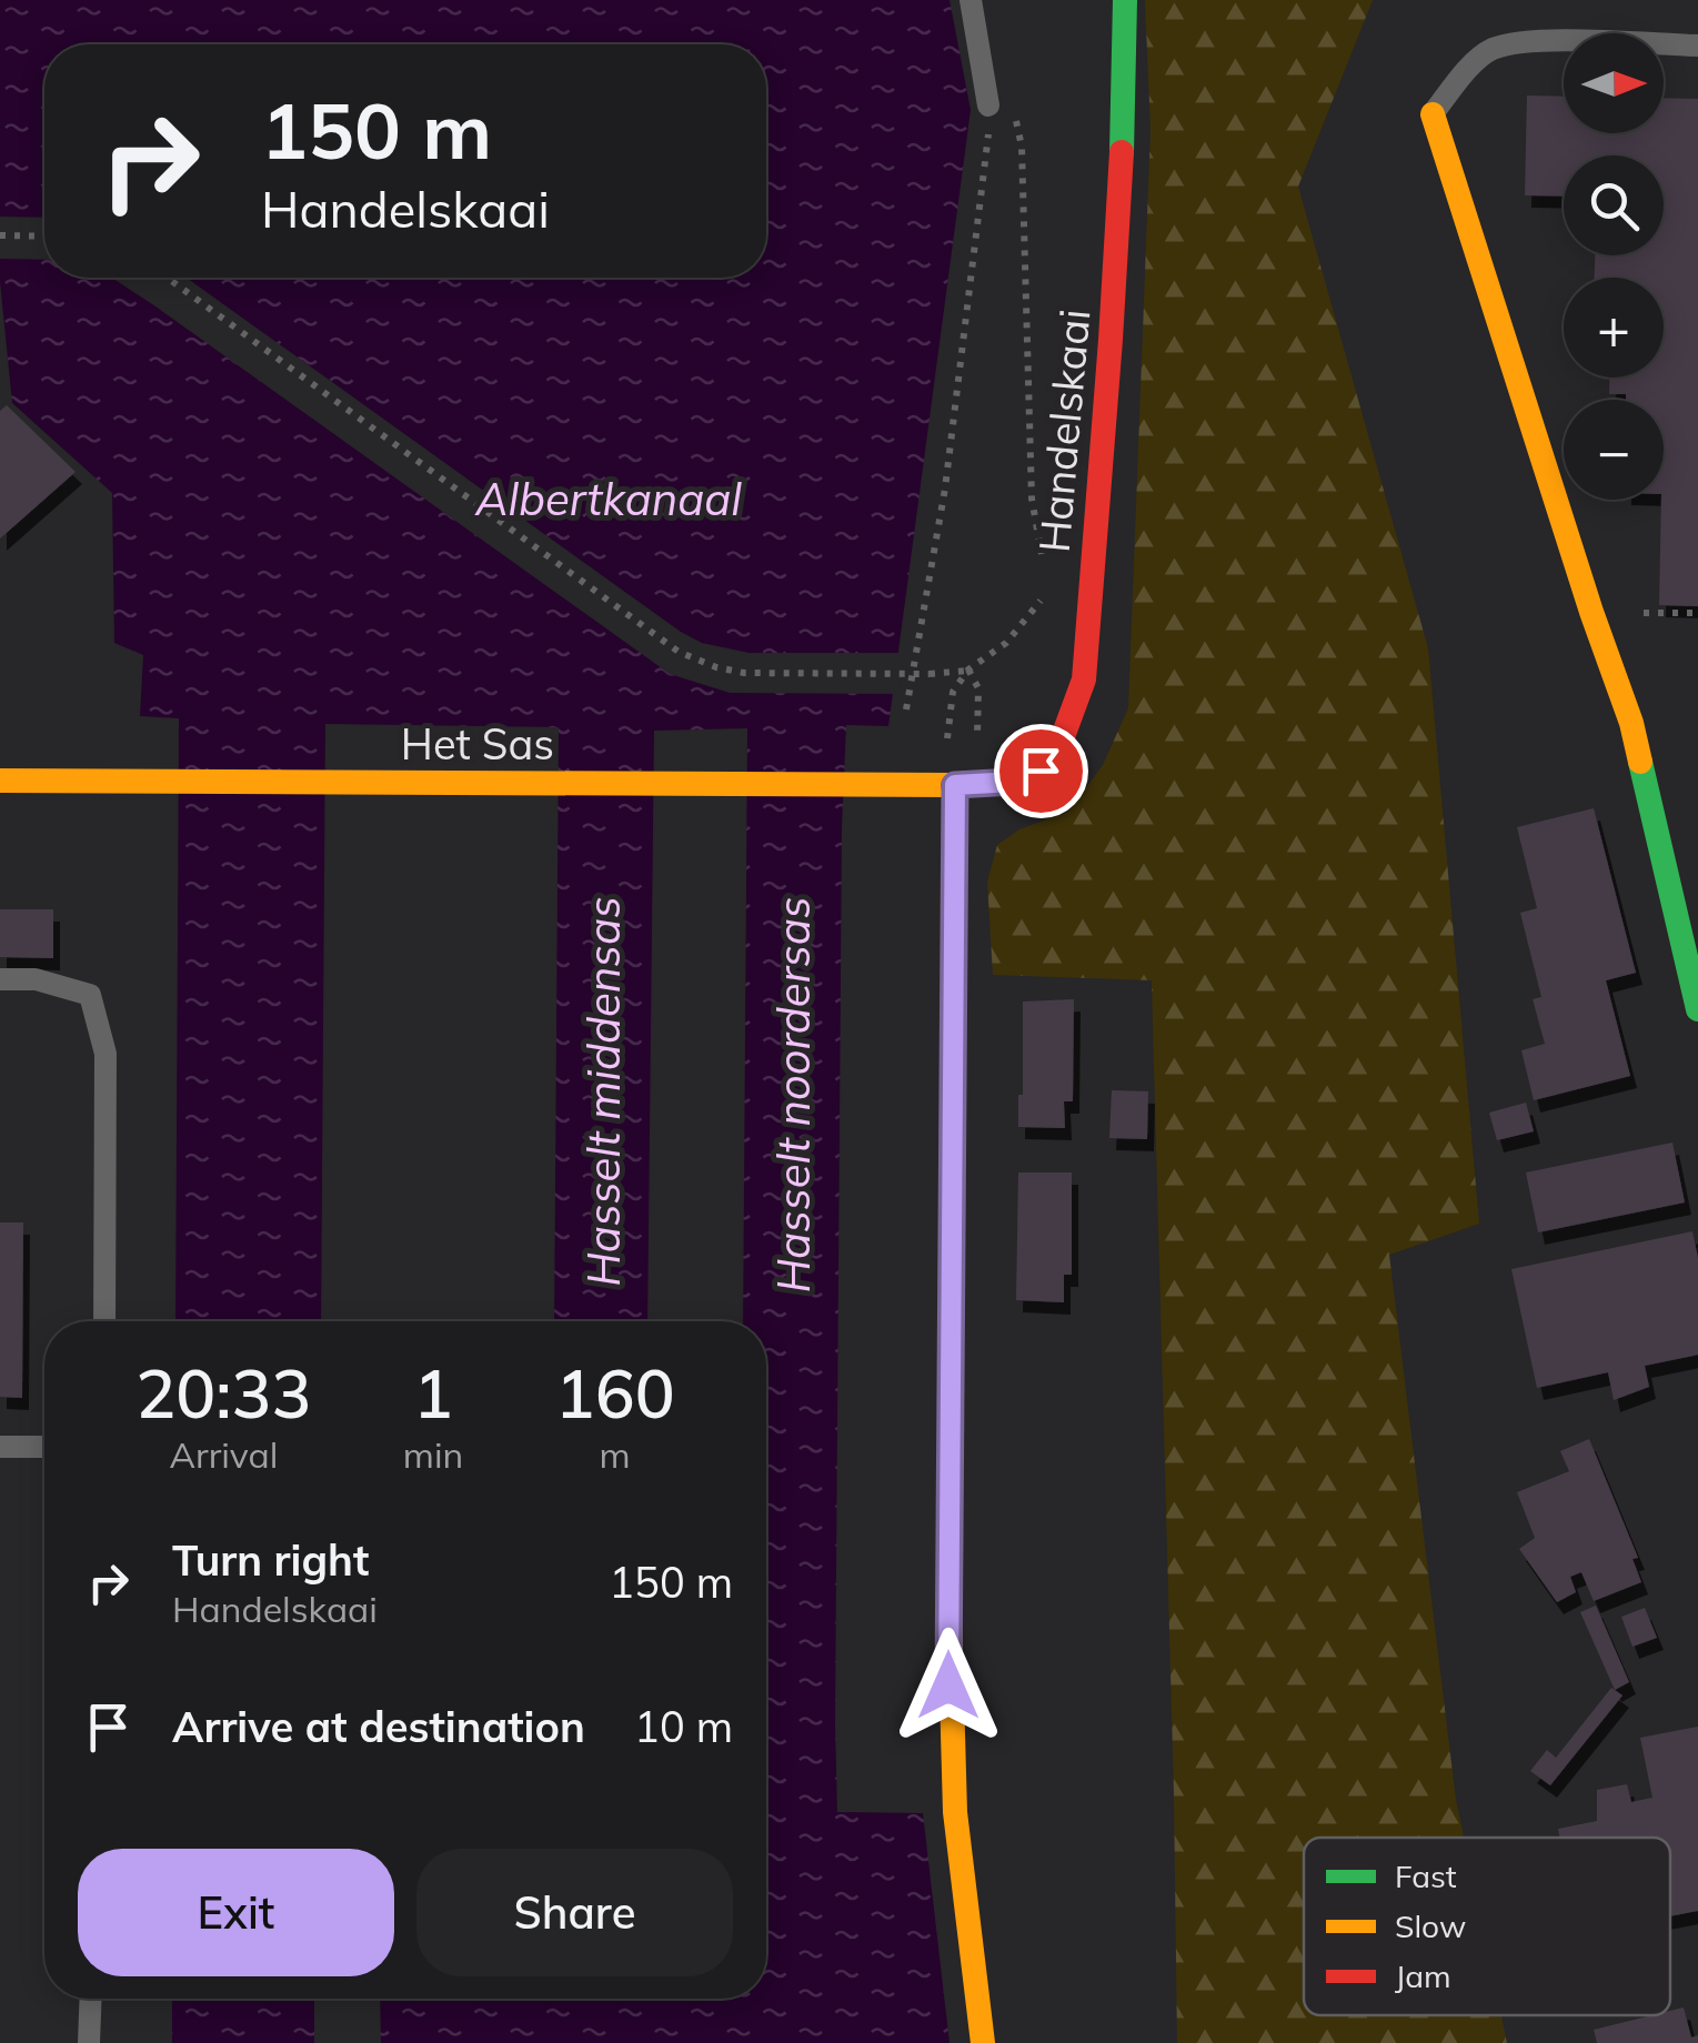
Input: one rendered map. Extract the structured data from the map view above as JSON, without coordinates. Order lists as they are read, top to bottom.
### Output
{
  "streets": {
    "street": ["Handelskaai", "Het Sas"]
  },
  "crossings": [
    ["Handelskaai", "Het Sas"]
  ],
  "water": ["Albertkanaal", "Hasselt middensas", "Hasselt noordersas"],
  "legend": ["Fast", "Slow", "Jam"],
  "north": "right",
  "page": {
    "map_buttons": ["+", "−"],
    "turn": ["150 m", "Handelskaai"],
    "eta": [
      "20:33",
      "Arrival",
      "1",
      "min",
      "160",
      "m"
    ],
    "list": [
      {
        "name": "Turn right",
        "note": "Handelskaai",
        "value": "150 m"
      },
      {
        "name": "Arrive at destination",
        "value": "10 m"
      }
    ],
    "buttons": ["Exit", "Share"]
  }
}
